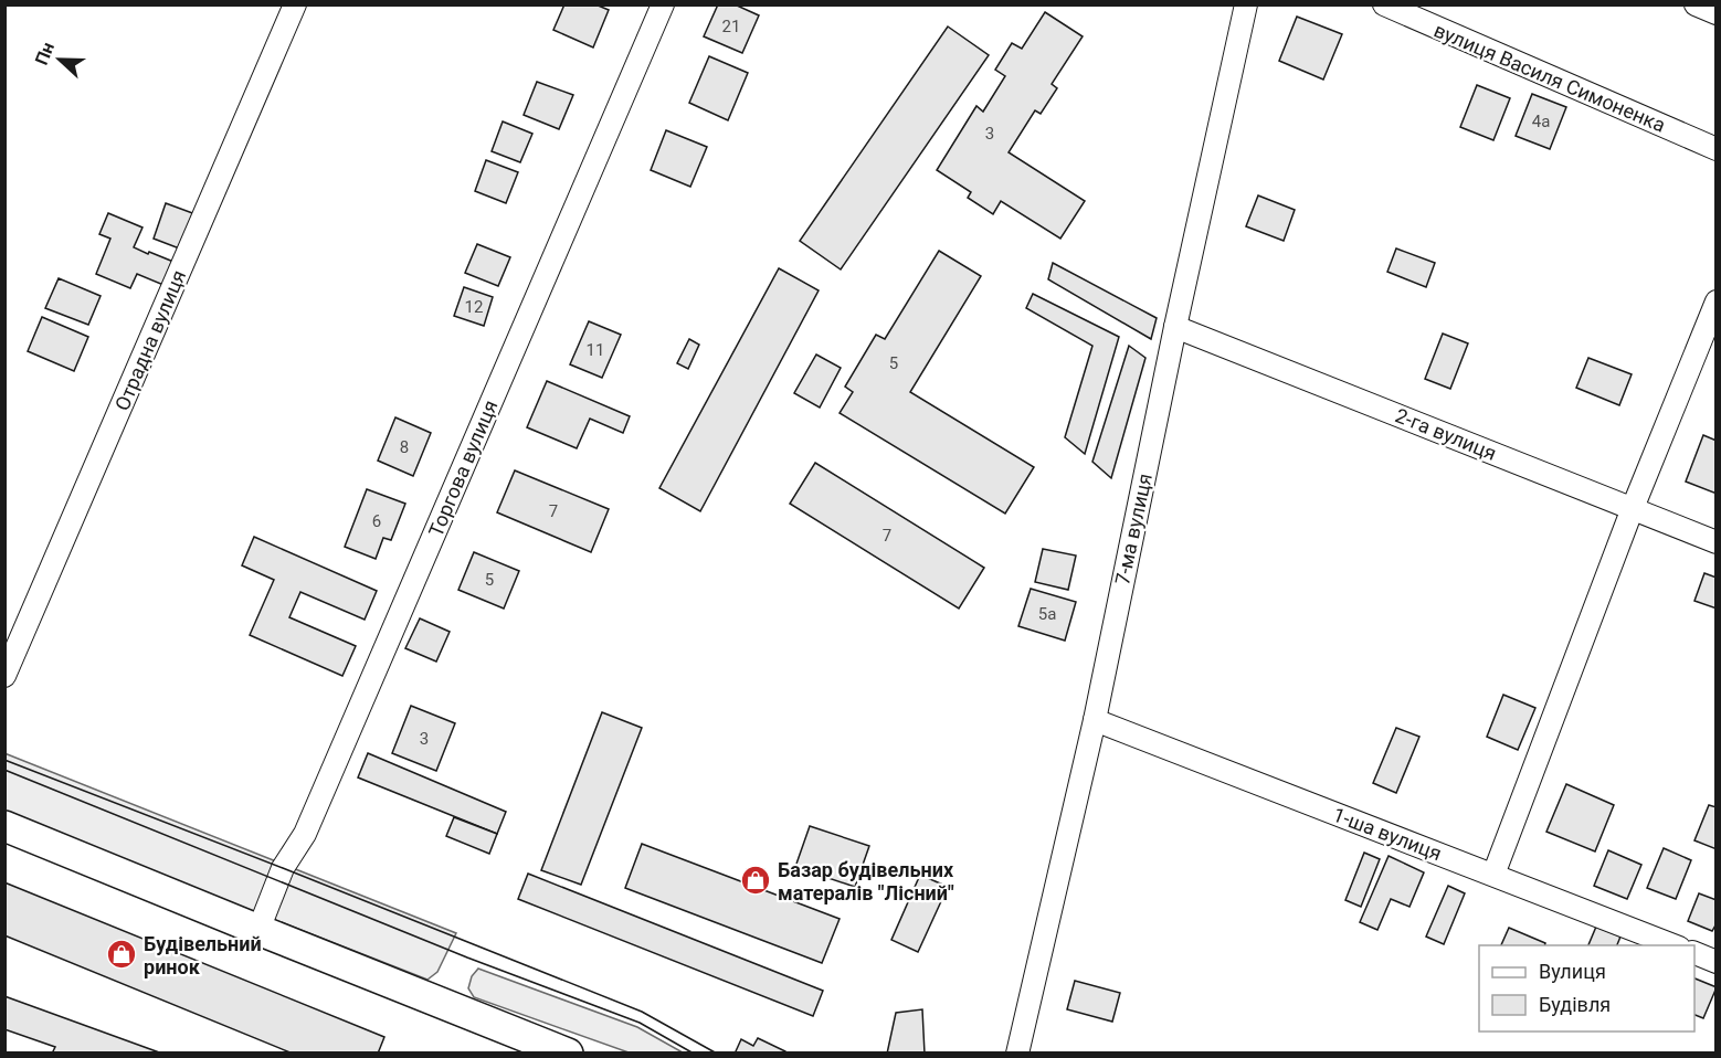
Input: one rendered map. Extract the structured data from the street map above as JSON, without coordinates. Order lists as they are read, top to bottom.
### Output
{
  "streets": {
    "street": [
      "вулиця Василя Симоненка",
      "Отрадна вулиця",
      "2-га вулиця",
      "Торгова вулиця",
      "7-ма вулиця",
      "1-ша вулиця"
    ]
  },
  "crossings": [
    ["2-га вулиця", "7-ма вулиця"],
    ["7-ма вулиця", "1-ша вулиця"]
  ],
  "places": {
    "shop": ["Базар будівельних матералів \"Лісний\"", "Будівельний ринок"]
  },
  "house_numbers": [
    "21",
    "4а",
    "3",
    "12",
    "11",
    "5",
    "8",
    "7",
    "6",
    "7",
    "5",
    "5а",
    "3"
  ],
  "legend": ["Вулиця", "Будівля"],
  "north": "left"
}
